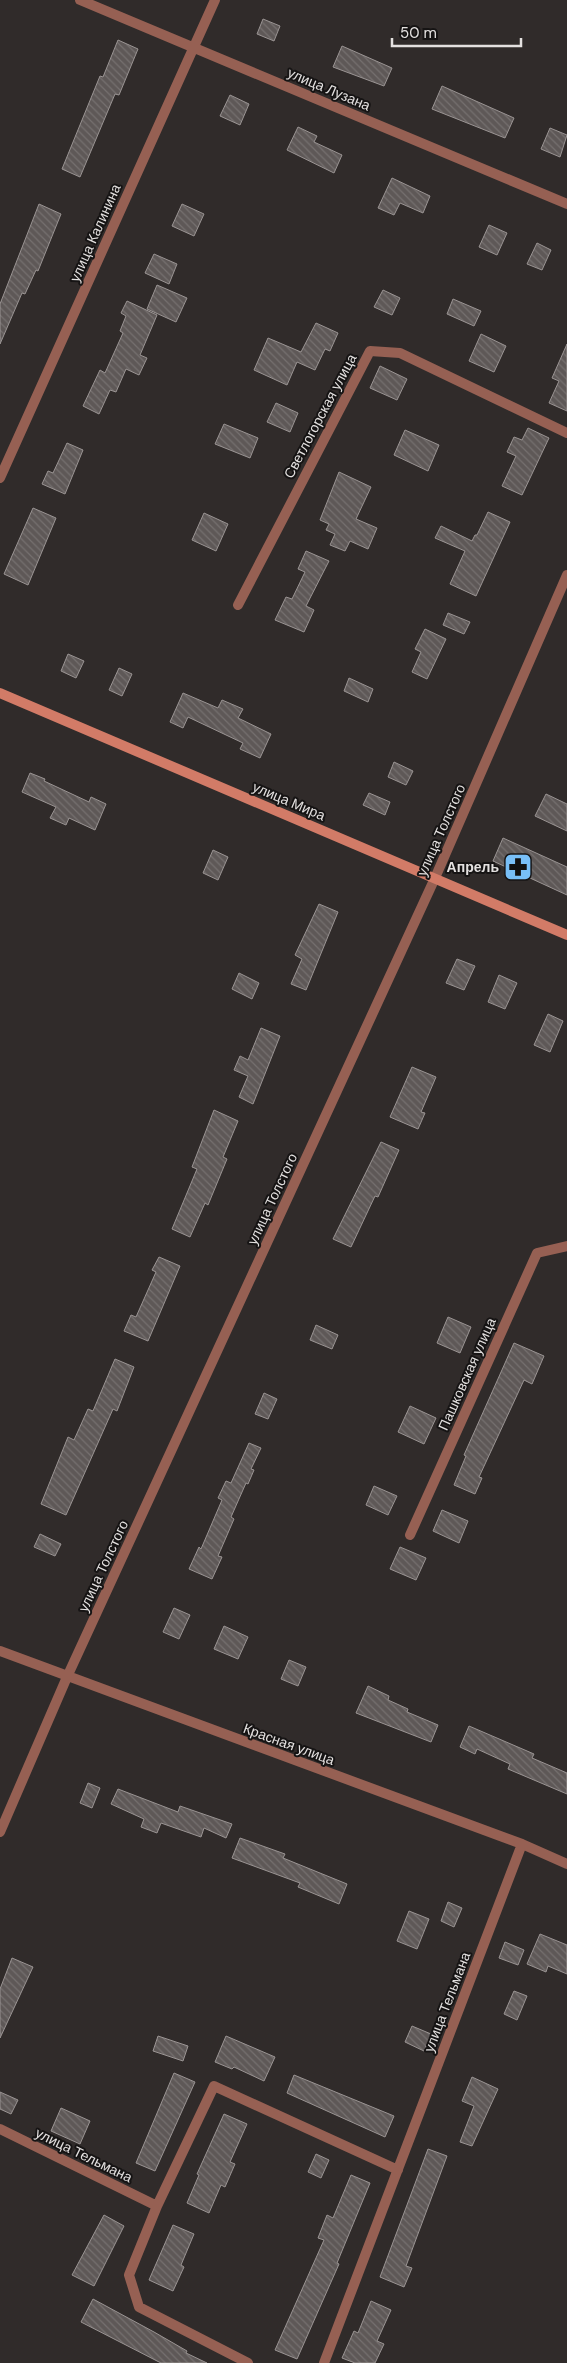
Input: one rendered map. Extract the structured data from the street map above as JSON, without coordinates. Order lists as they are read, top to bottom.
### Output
{
  "streets": {
    "main road": ["улица Мира"],
    "street": [
      "улица Лузана",
      "улица Калинина",
      "Светлогорская улица",
      "улица Толстого",
      "Пашковская улица",
      "Красная улица",
      "улица Тельмана"
    ]
  },
  "crossings": [
    ["улица Лузана", "улица Калинина"],
    ["улица Мира", "улица Толстого"],
    ["улица Толстого", "Красная улица"],
    ["Красная улица", "улица Тельмана"]
  ],
  "places": {
    "pharmacy": ["Апрель"]
  },
  "scale_bar": "50 m"
}
